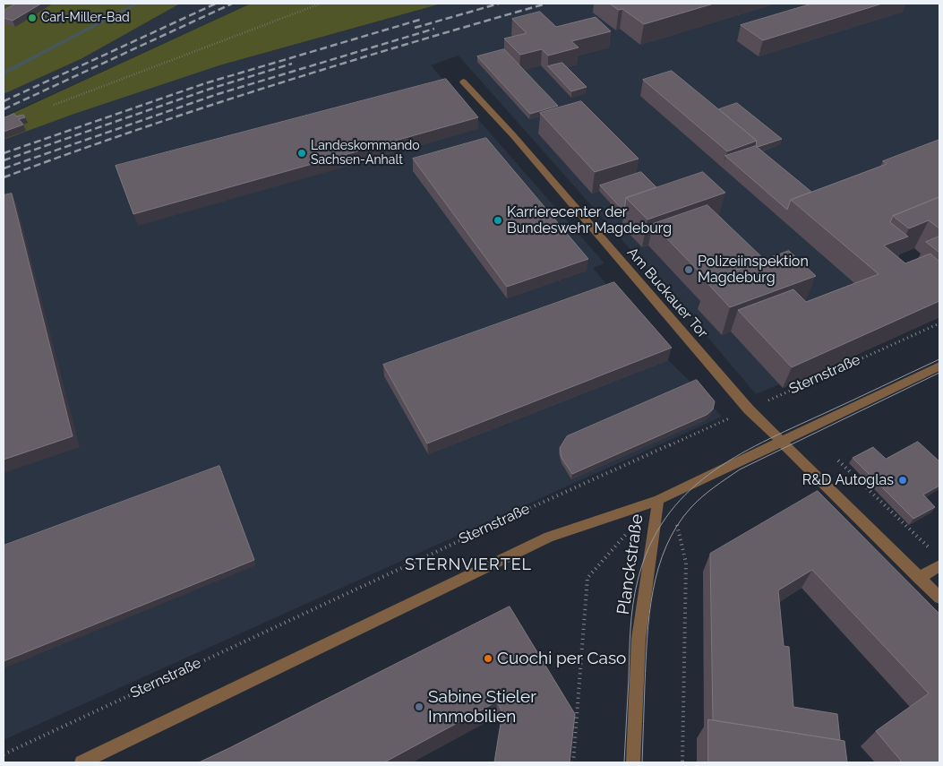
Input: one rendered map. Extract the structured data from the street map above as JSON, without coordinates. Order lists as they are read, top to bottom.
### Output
{
  "streets": {
    "street": ["Am Buckauer Tor", "Planckstraße"],
    "path": ["Sternstraße"]
  },
  "crossings": [
    ["Am Buckauer Tor", "Sternstraße"]
  ],
  "districts": ["STERNVIERTEL"],
  "places": [
    "Carl-Miller-Bad",
    "Landeskommando Sachsen-Anhalt",
    "Karrierecenter der Bundeswehr Magdeburg",
    "Polizeiinspektion Magdeburg",
    "R&D Autoglas",
    "Cuochi per Caso",
    "Sabine Stieler Immobilien"
  ]
}
